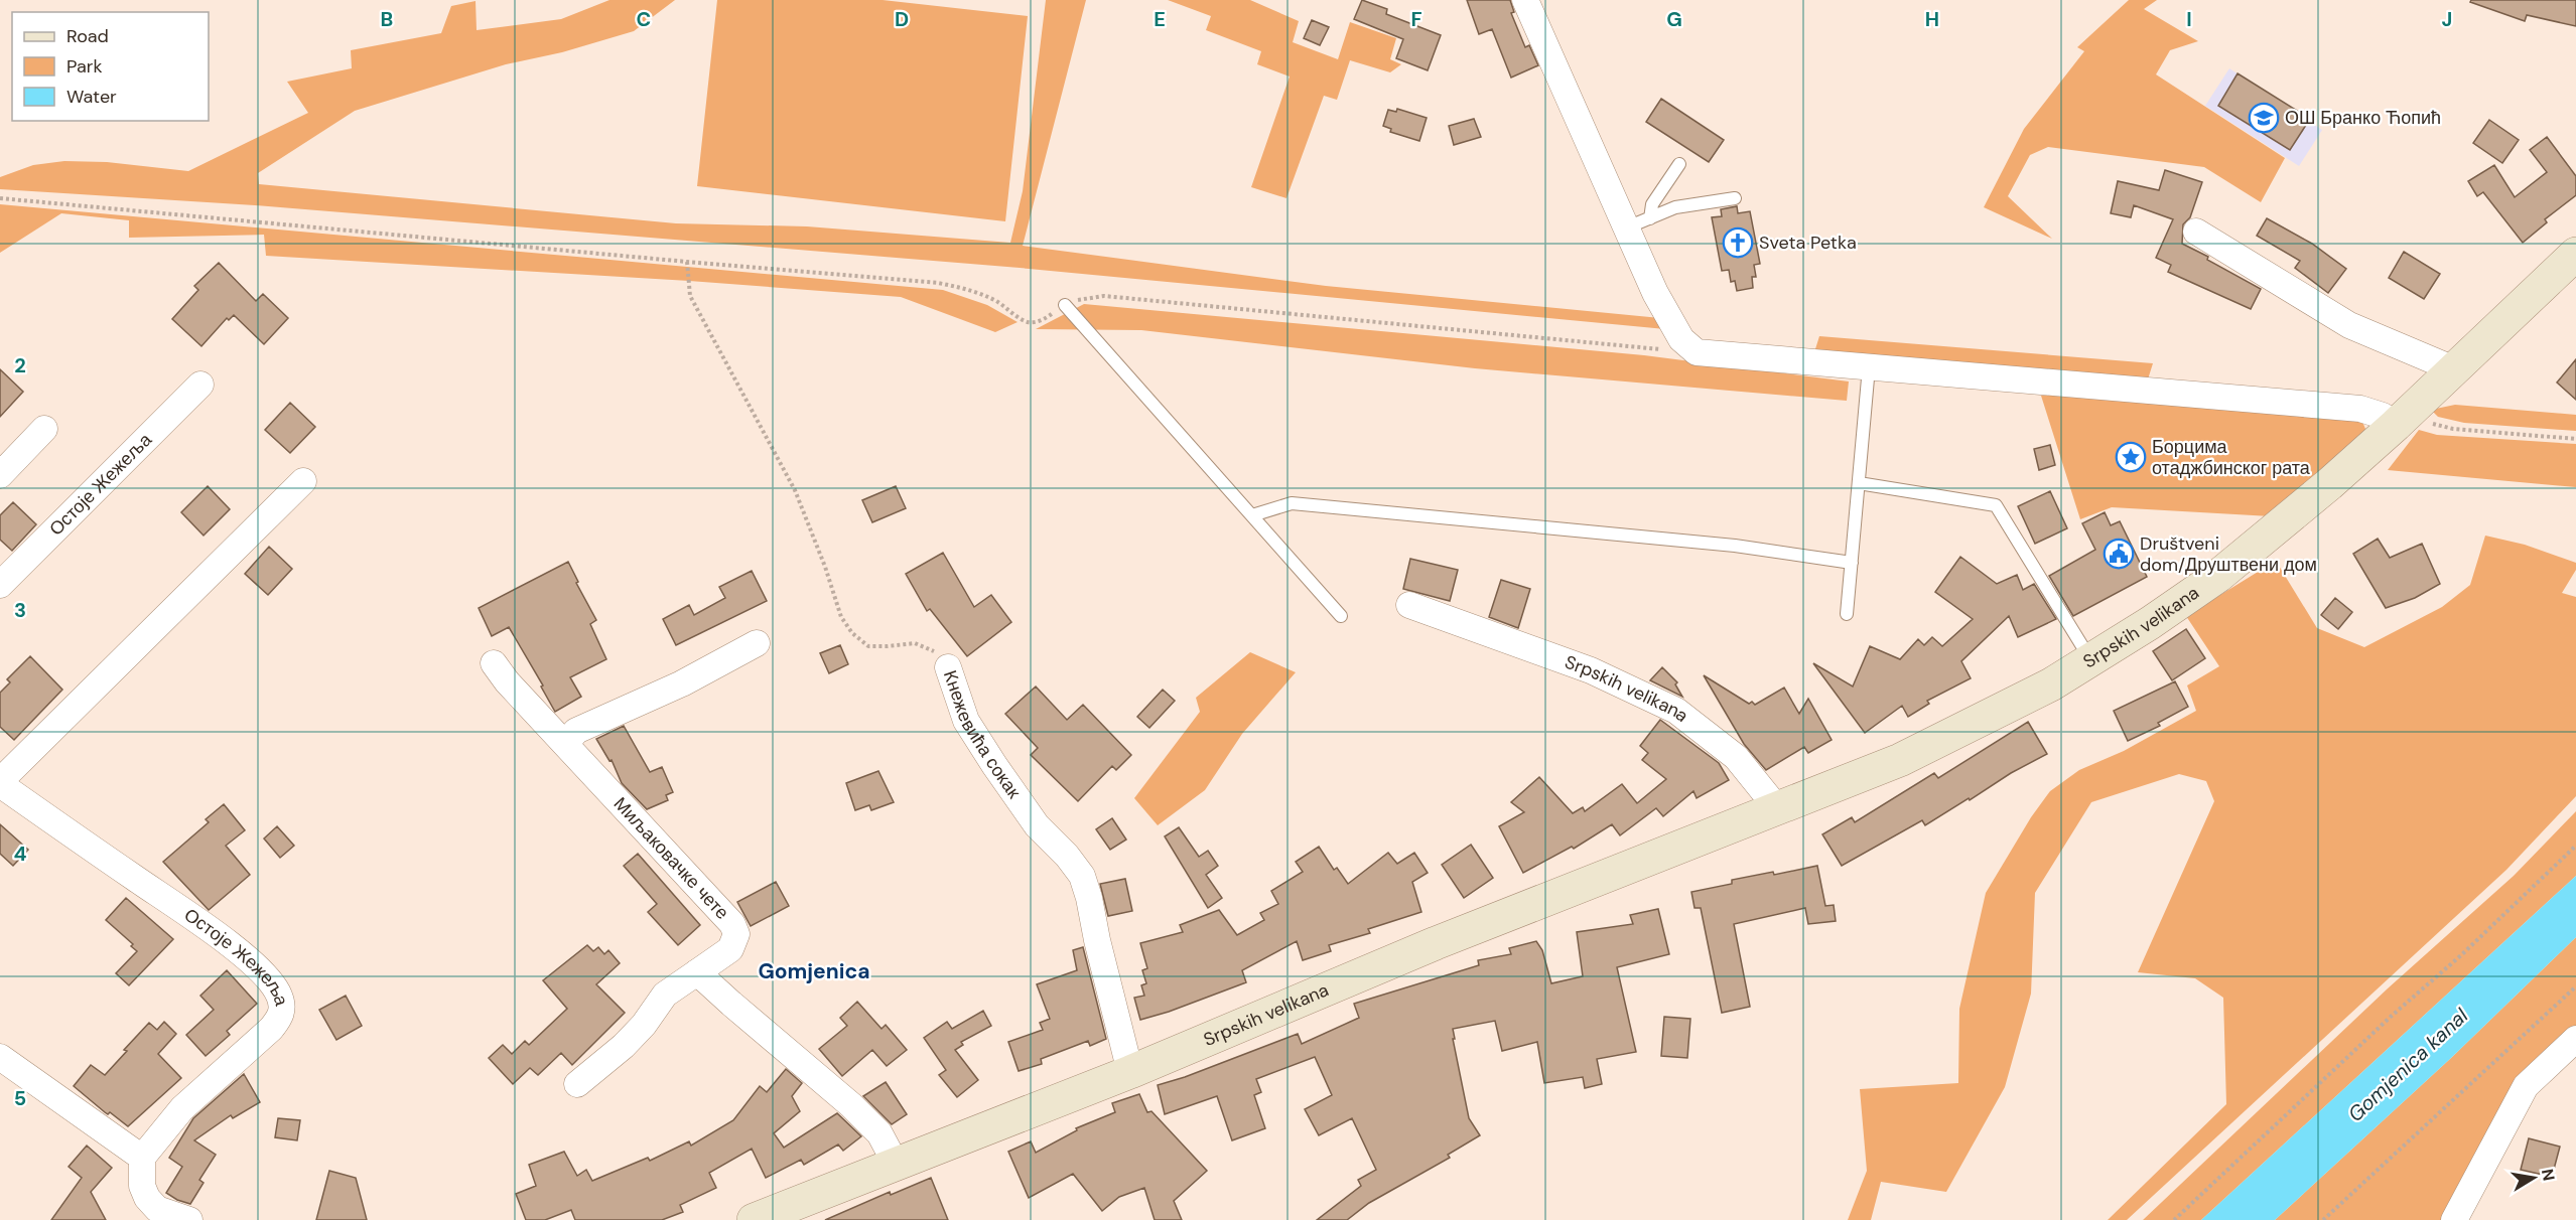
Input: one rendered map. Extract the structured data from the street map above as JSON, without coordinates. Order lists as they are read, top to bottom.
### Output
{
  "streets": {
    "main road": ["Srpskih velikana"],
    "street": ["Остоје Жежеља", "Кнежевића сокак", "Миљаковачке чете"]
  },
  "crossings": [
    ["Srpskih velikana", "Кнежевића сокак"]
  ],
  "districts": ["Gomjenica"],
  "water": ["Gomjenica kanal"],
  "places": {
    "school or university": ["ОШ Бранко Ћопић"],
    "church": ["Sveta Petka"],
    "place": ["Борцима отаджбинског рата"],
    "public building": ["Društveni dom/Друштвени дом"]
  },
  "legend": ["Road", "Park", "Water"],
  "north": "right",
  "grid": {
    "columns": [
      "B",
      "C",
      "D",
      "E",
      "F",
      "G",
      "H",
      "I",
      "J"
    ],
    "rows": [
      "2",
      "3",
      "4",
      "5"
    ]
  }
}
